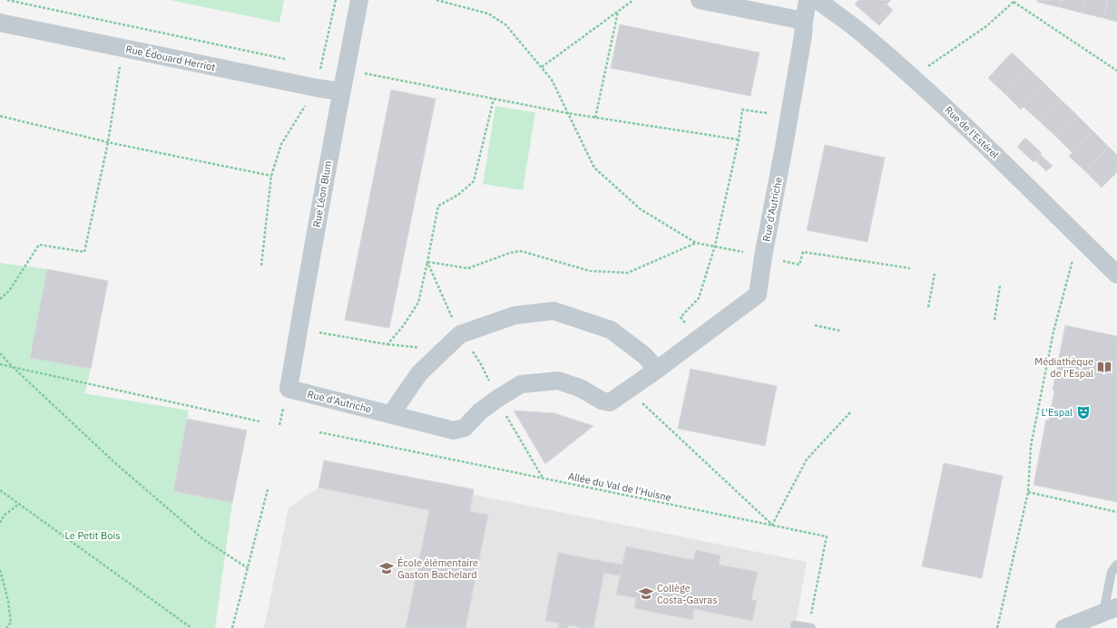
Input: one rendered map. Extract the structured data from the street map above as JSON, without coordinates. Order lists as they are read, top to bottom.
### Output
{
  "streets": {
    "street": [
      "Rue Édouard Herriot",
      "Rue de l'Estérel",
      "Rue Léon Blum",
      "Rue d'Autriche"
    ],
    "path": ["Allée du Val de l'Huisne"]
  },
  "crossings": [
    ["Rue Édouard Herriot", "Rue Léon Blum"],
    ["Rue Léon Blum", "Rue d'Autriche"]
  ],
  "parks": ["Le Petit Bois"],
  "places": {
    "library": ["Médiathèque de l'Espal"],
    "theatre": ["L'Espal"],
    "school or university": ["École élémentaire Gaston Bachelard", "Collège Costa-Gavras"]
  }
}
